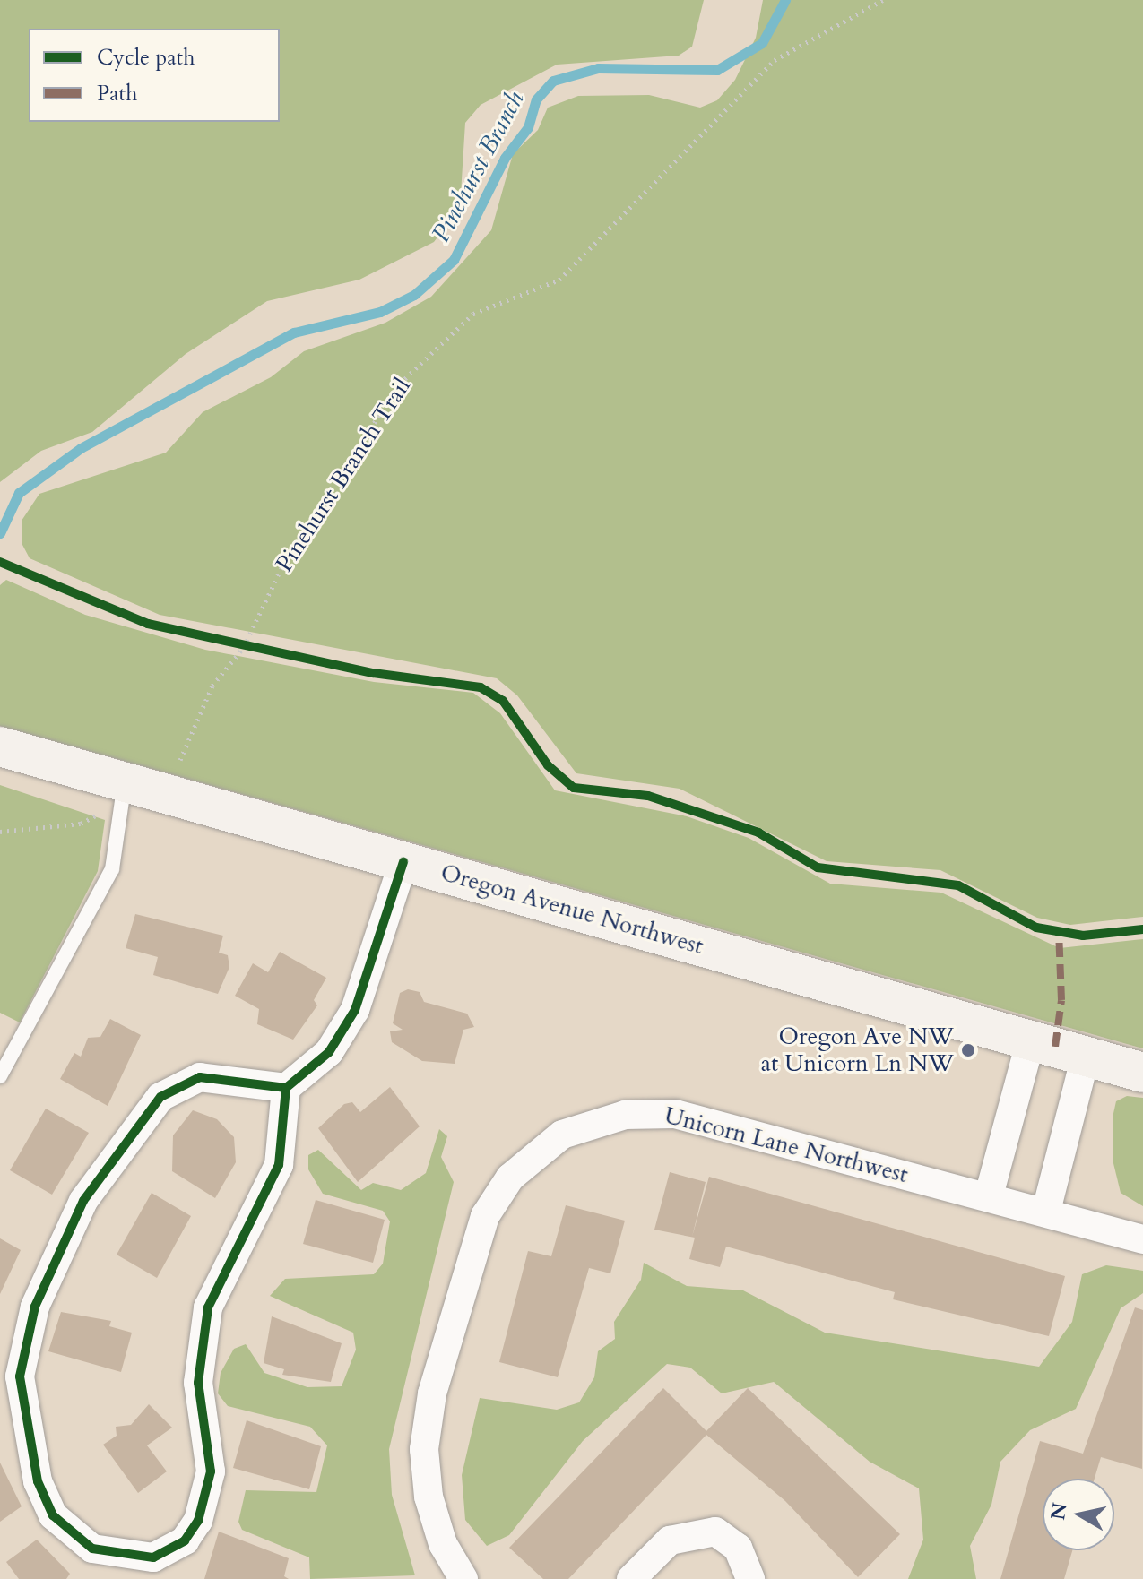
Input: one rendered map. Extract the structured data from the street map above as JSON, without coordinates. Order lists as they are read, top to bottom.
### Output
{
  "streets": {
    "street": ["Oregon Avenue Northwest", "Unicorn Lane Northwest"],
    "path": ["Pinehurst Branch Trail"]
  },
  "water": ["Pinehurst Branch"],
  "places": ["Oregon Ave NW at Unicorn Ln NW"],
  "legend": ["Cycle path", "Path"],
  "north": "left"
}
